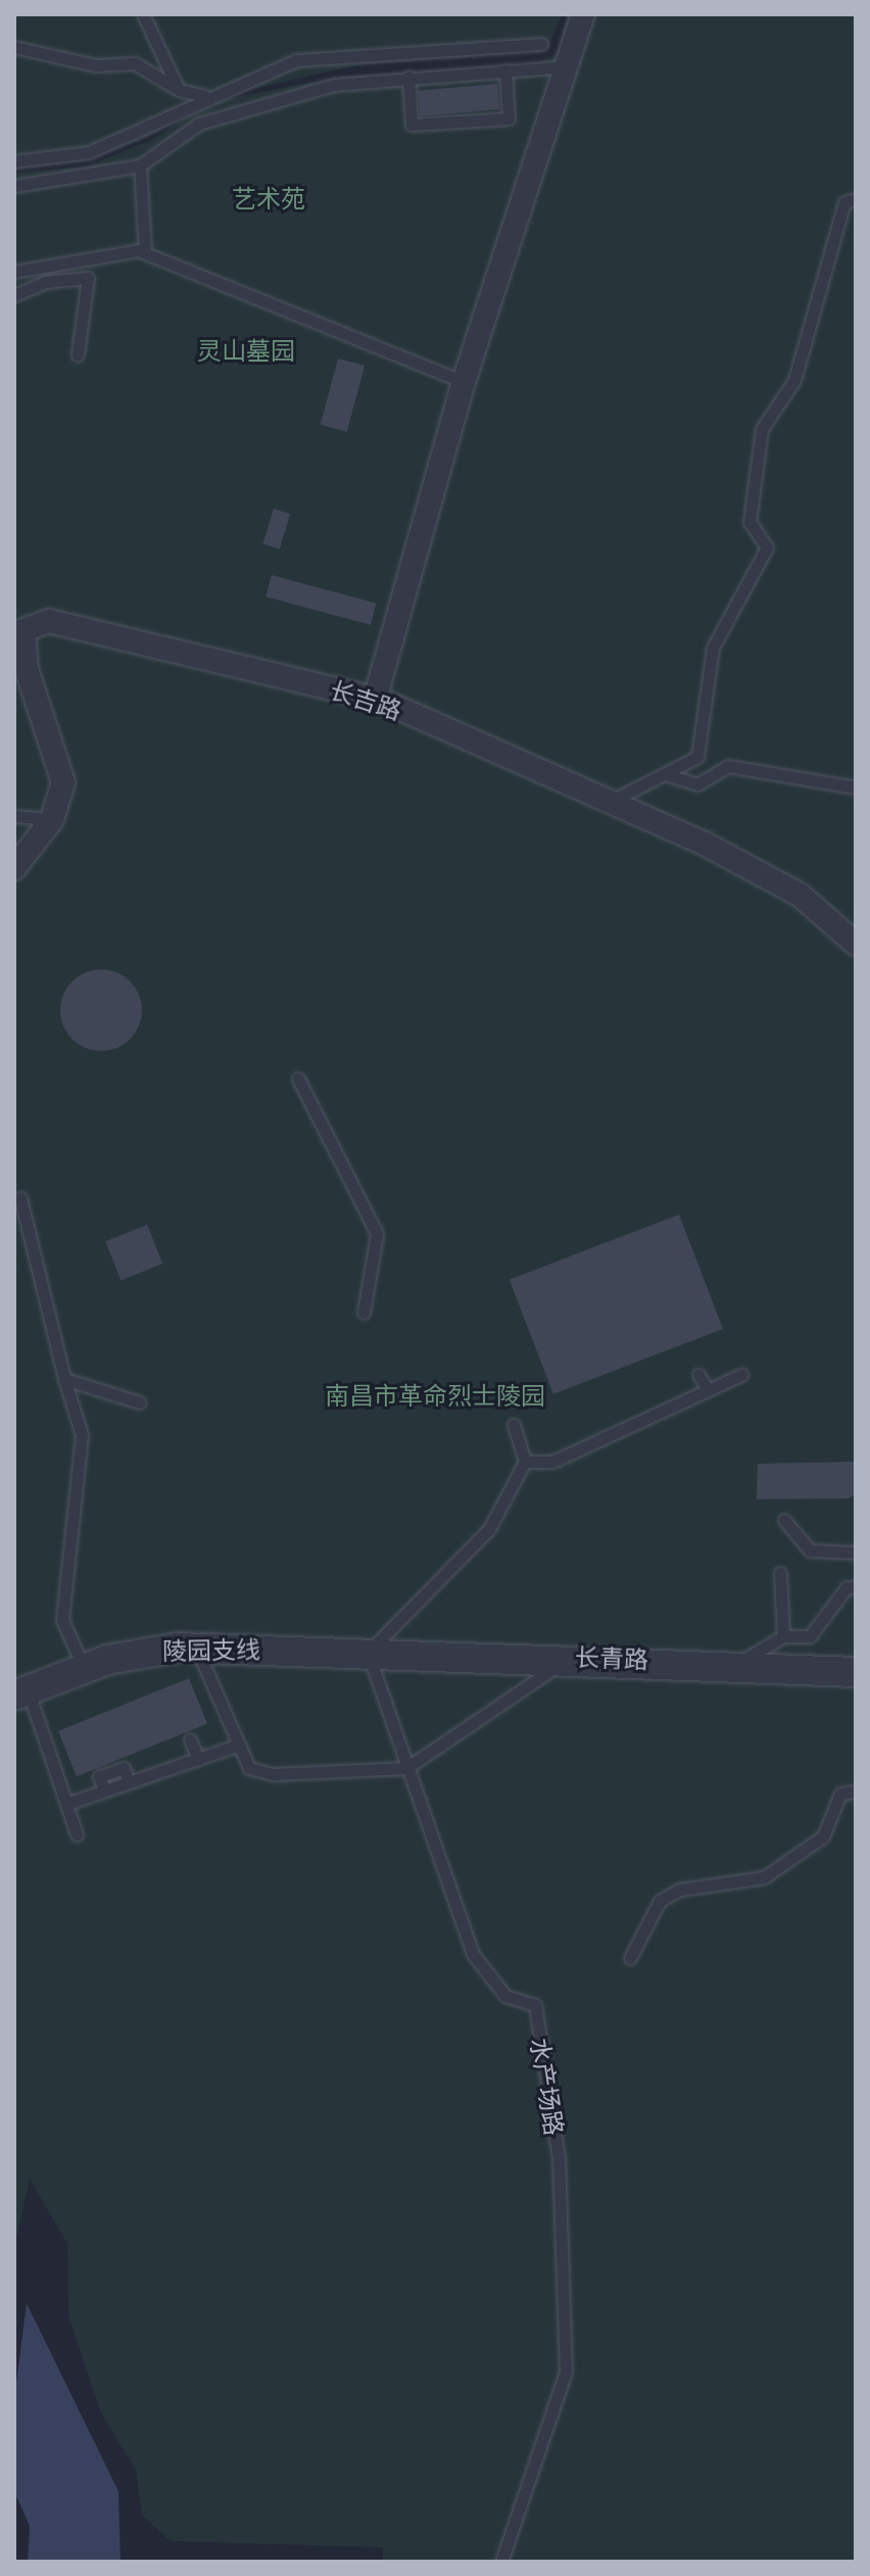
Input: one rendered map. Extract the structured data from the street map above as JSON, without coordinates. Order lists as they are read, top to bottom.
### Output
{
  "streets": {
    "street": ["长吉路", "陵园支线", "长青路"],
    "lane": ["水产场路"]
  },
  "crossings": [
    ["陵园支线", "长青路"],
    ["陵园支线", "水产场路"],
    ["长青路", "水产场路"]
  ],
  "parks": ["艺术苑", "灵山墓园", "南昌市革命烈士陵园"]
}
